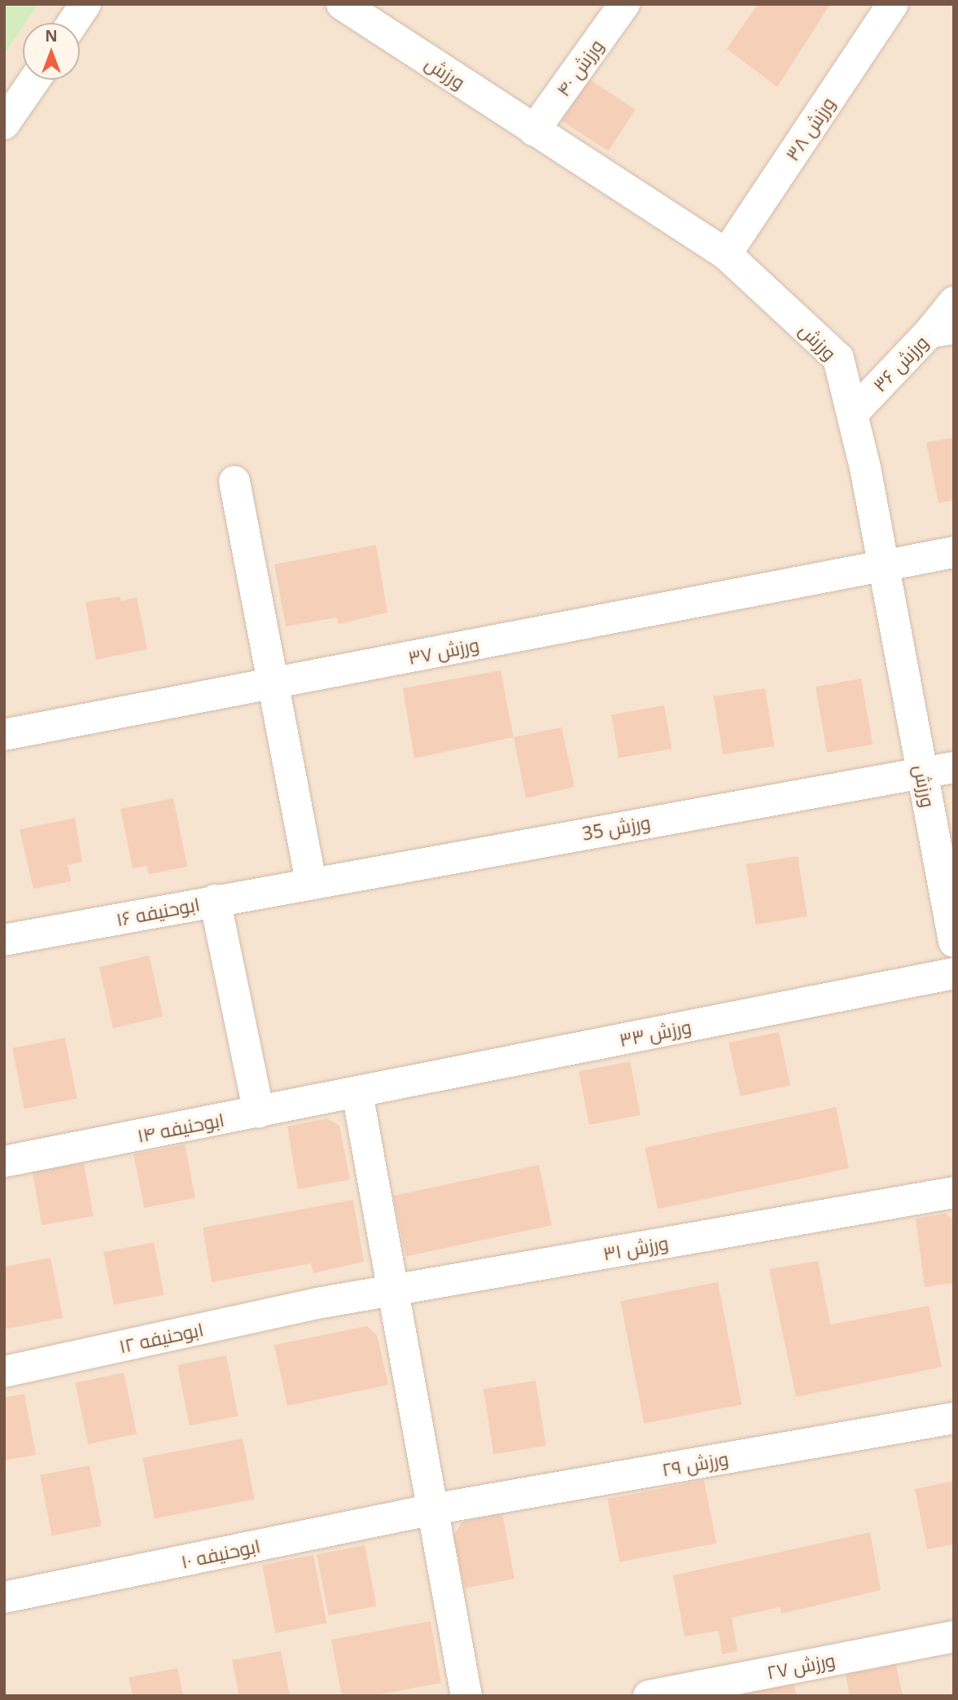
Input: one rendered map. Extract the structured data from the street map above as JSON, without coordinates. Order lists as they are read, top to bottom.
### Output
{
  "streets": {
    "street": [
      "ورزش ۴۰",
      "ورزش",
      "ورزش ۳۸",
      "ورزش ۳۶",
      "ورزش ۳۷",
      "ورزش 35",
      "ابوحنیفه ۱۶",
      "ورزش ۳۳",
      "ابوحنیفه ۱۴",
      "ورزش ۳۱",
      "ابوحنیفه ۱۲",
      "ورزش ۲۹",
      "ابوحنیفه ۱۰",
      "ورزش ۲۷"
    ]
  },
  "crossings": [
    ["ورزش ۴۰", "ورزش"],
    ["ورزش", "ورزش ۳۸"],
    ["ورزش", "ورزش ۳۶"],
    ["ورزش", "ورزش ۳۷"],
    ["ورزش", "ورزش 35"],
    ["ورزش 35", "ابوحنیفه ۱۶"],
    ["ورزش ۳۳", "ابوحنیفه ۱۴"],
    ["ورزش ۳۱", "ابوحنیفه ۱۲"],
    ["ورزش ۲۹", "ابوحنیفه ۱۰"]
  ],
  "north": "top"
}
